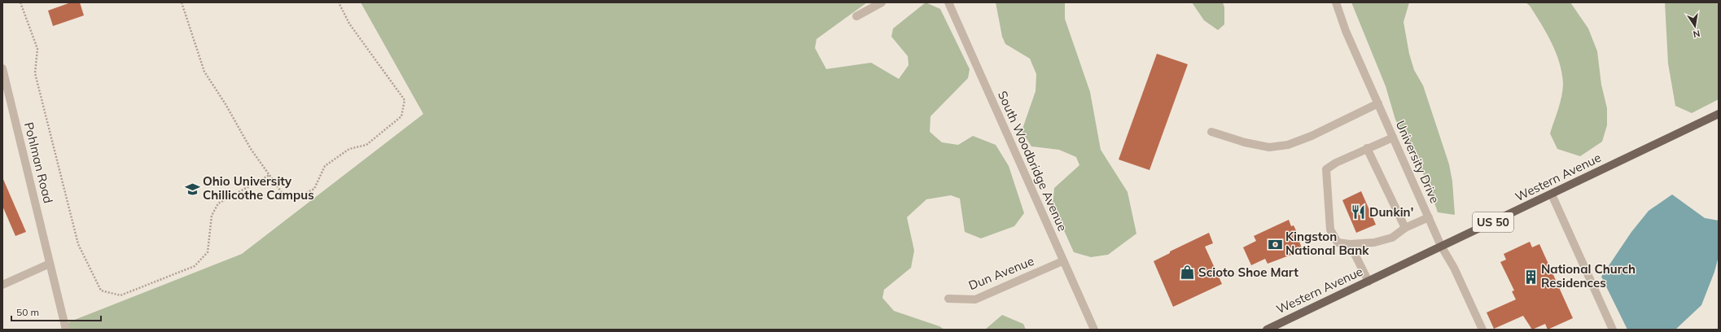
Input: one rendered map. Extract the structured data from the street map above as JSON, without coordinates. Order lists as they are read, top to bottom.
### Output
{
  "streets": {
    "main road": ["Western Avenue", "US 50"],
    "street": [
      "South Woodbridge Avenue",
      "University Drive",
      "Pohlman Road",
      "Dun Avenue"
    ]
  },
  "crossings": [
    ["South Woodbridge Avenue", "Dun Avenue"],
    ["University Drive", "Western Avenue"]
  ],
  "places": {
    "school or university": ["Ohio University Chillicothe Campus"],
    "restaurant": ["Dunkin'"],
    "bank": ["Kingston National Bank"],
    "shop": ["Scioto Shoe Mart"],
    "building": ["National Church Residences"]
  },
  "scale_bar": "50 m",
  "north": "bottom"
}
